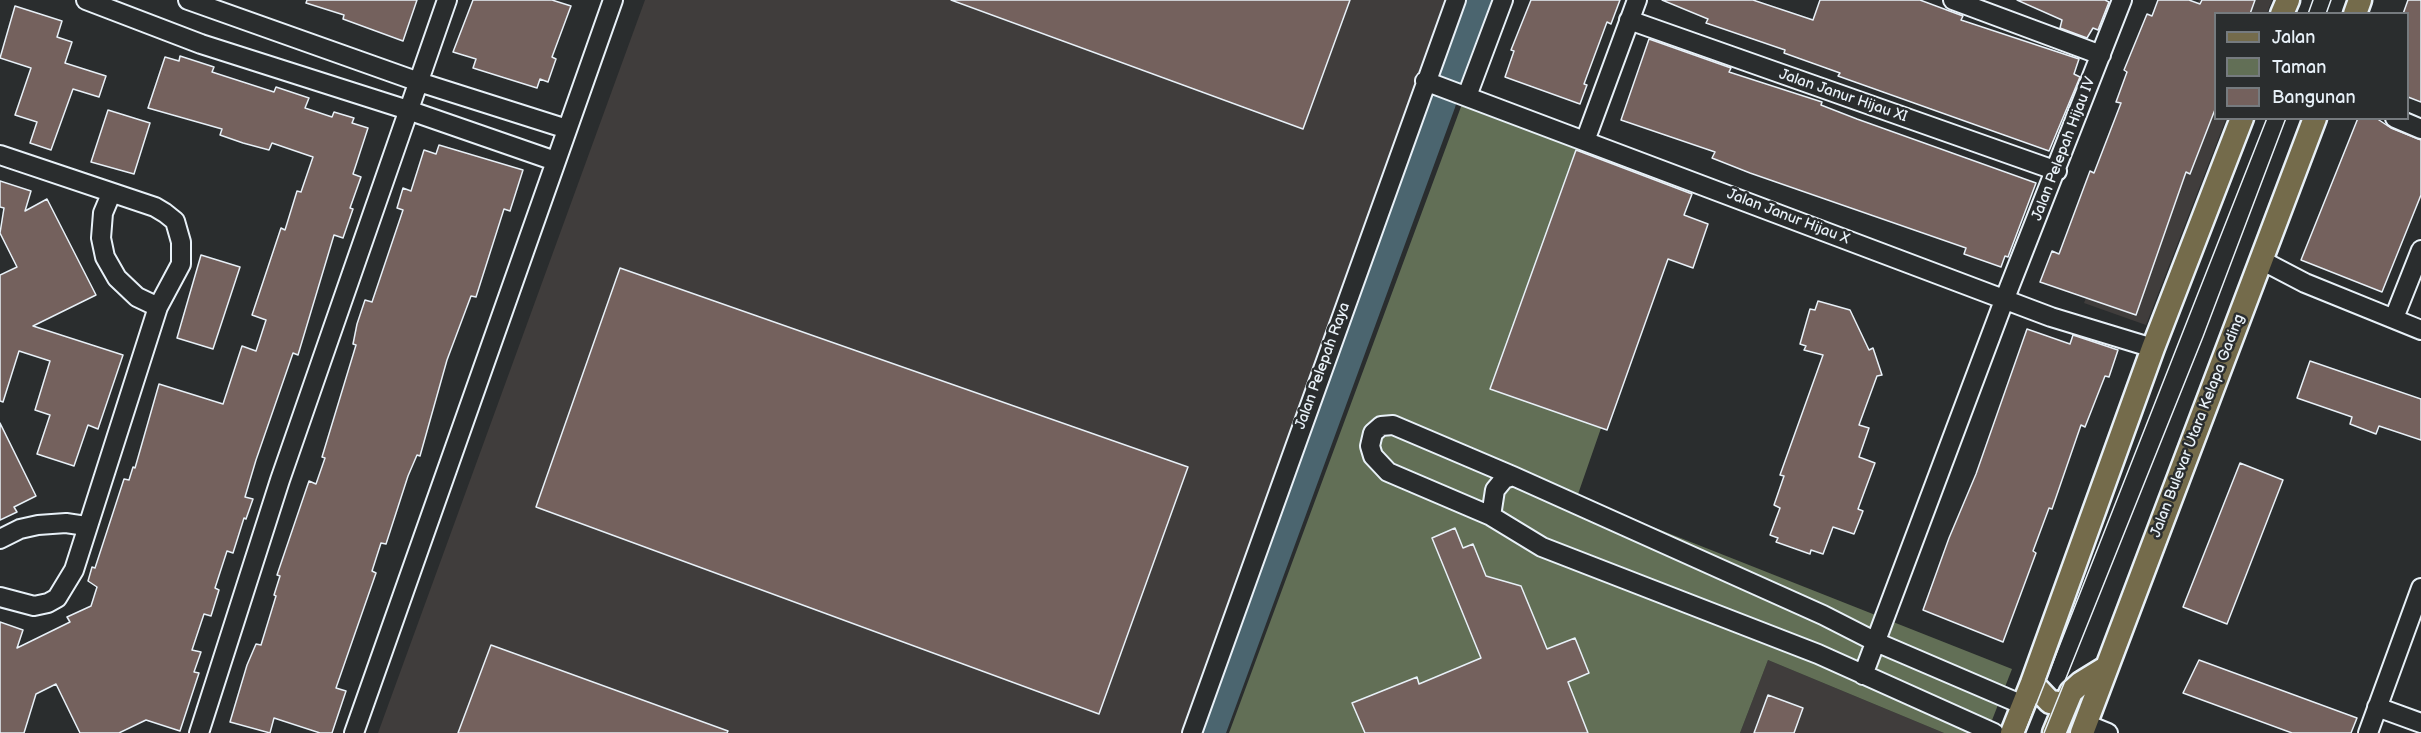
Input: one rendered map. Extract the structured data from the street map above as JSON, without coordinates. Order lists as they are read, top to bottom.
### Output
{
  "streets": {
    "main road": ["Jalan Bulevar Utara Kelapa Gading"],
    "street": [
      "Jalan Janur Hijau XI",
      "Jalan Pelepah Hijau IV",
      "Jalan Janur Hijau X",
      "Jalan Pelepah Raya"
    ]
  },
  "crossings": [
    ["Jalan Janur Hijau XI", "Jalan Pelepah Hijau IV"],
    ["Jalan Pelepah Hijau IV", "Jalan Janur Hijau X"],
    ["Jalan Janur Hijau X", "Jalan Pelepah Raya"]
  ],
  "legend": ["Jalan", "Taman", "Bangunan"]
}
